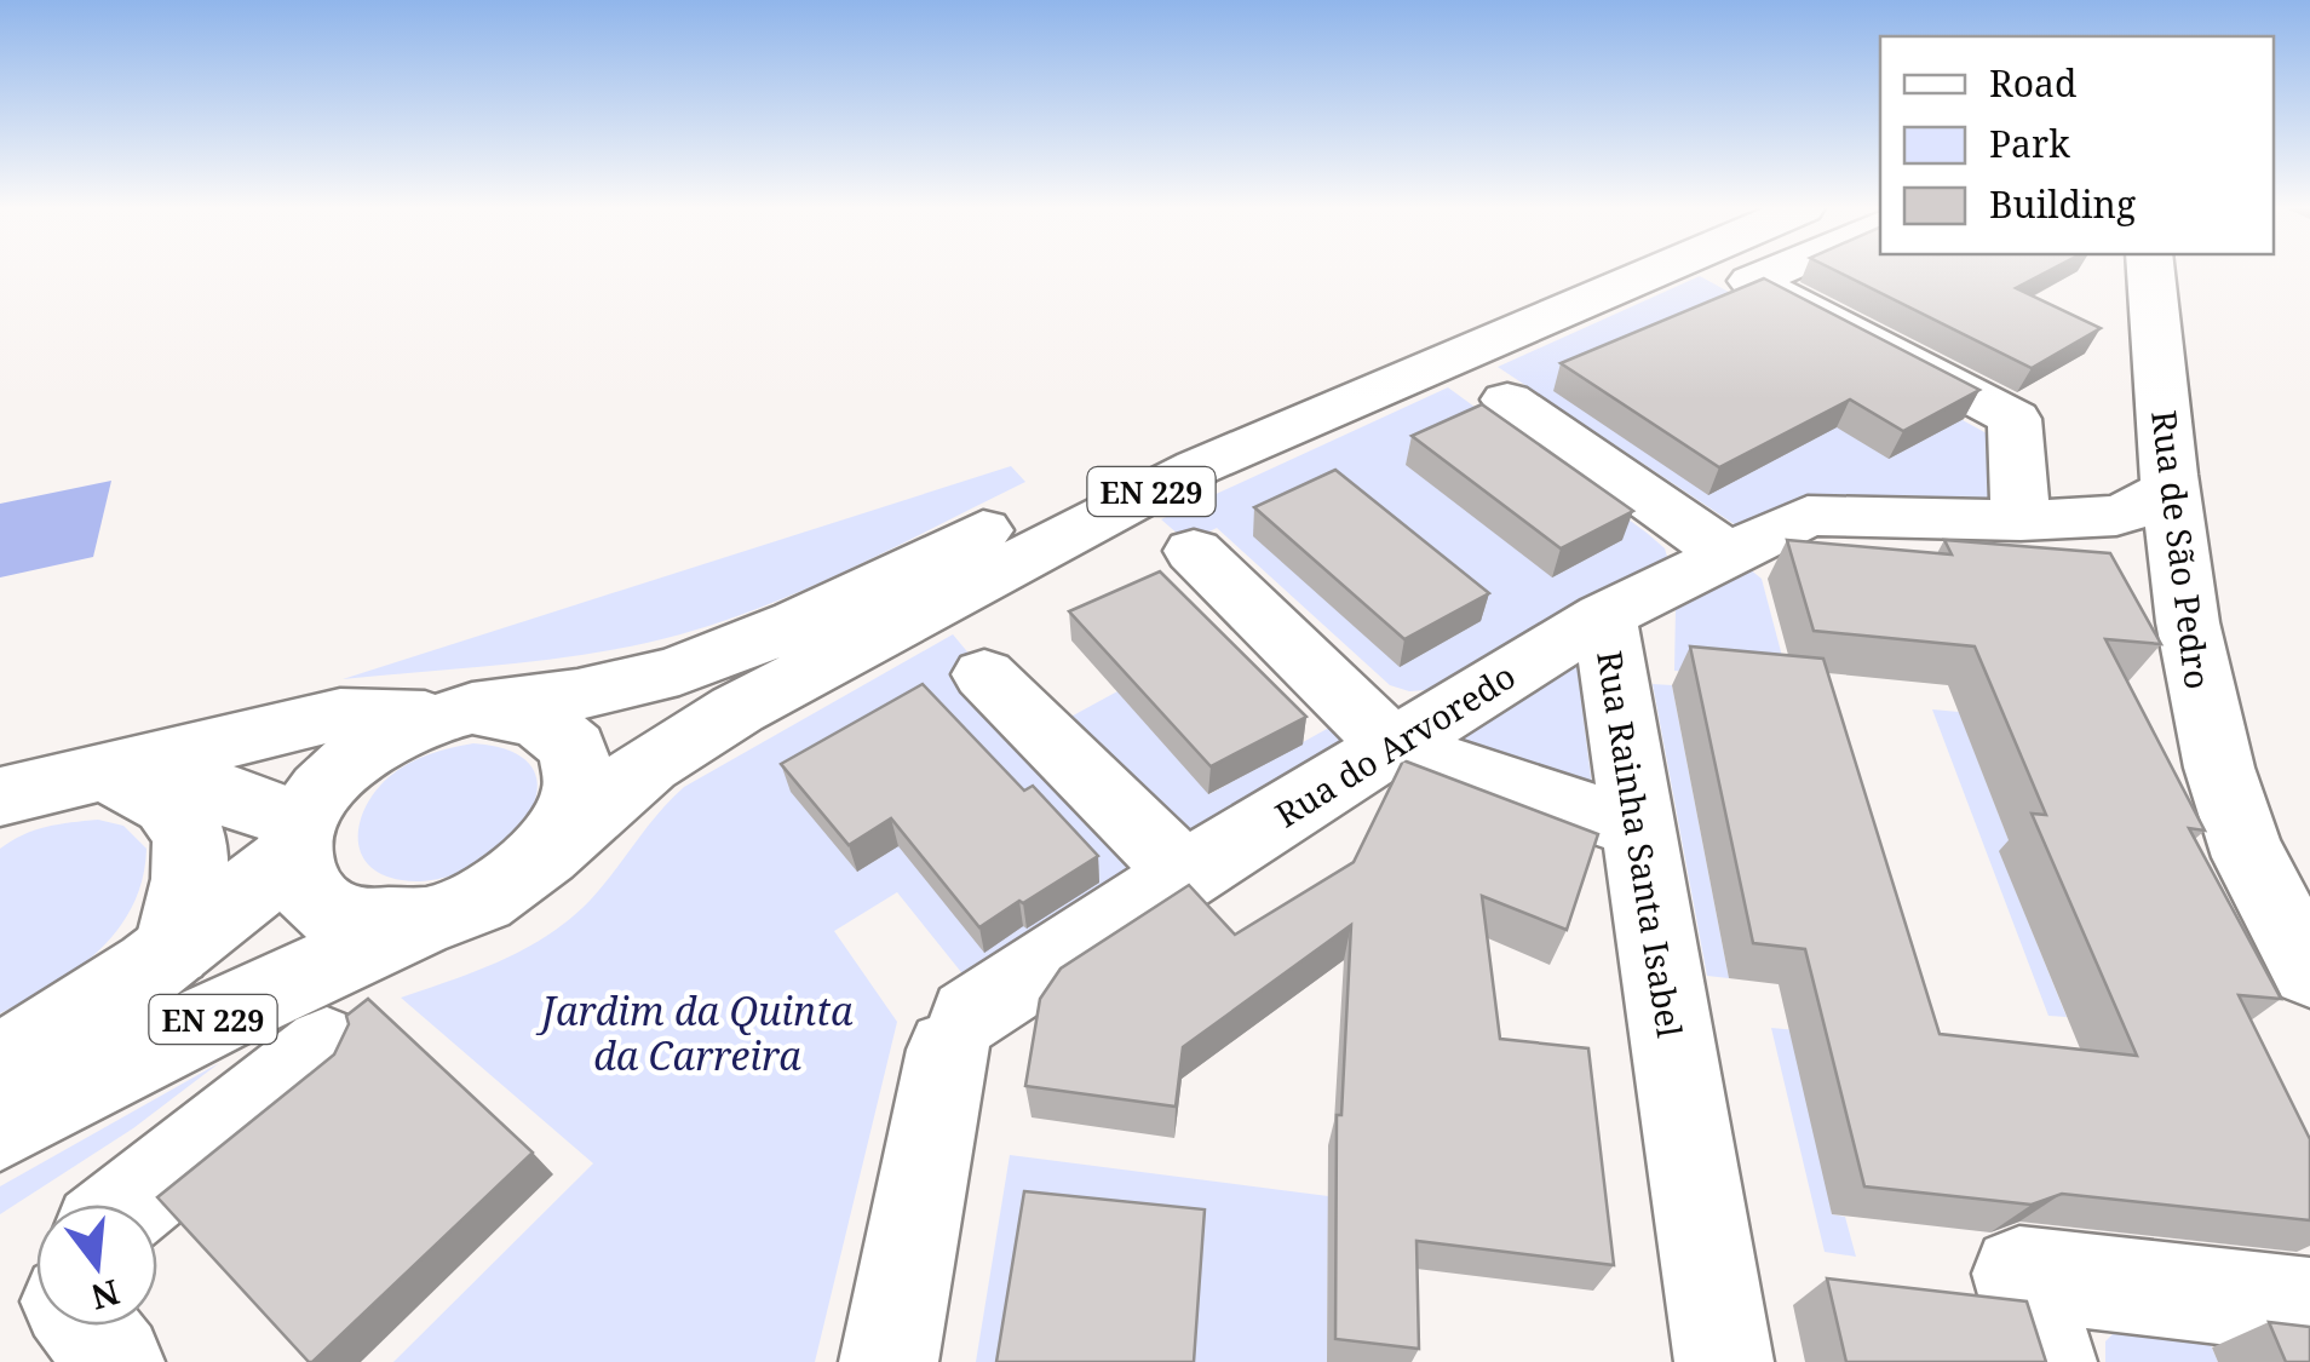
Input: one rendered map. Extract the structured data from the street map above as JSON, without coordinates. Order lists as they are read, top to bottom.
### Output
{
  "streets": {
    "street": [
      "EN 229",
      "Rua de São Pedro",
      "Rua do Arvoredo",
      "Rua Rainha Santa Isabel"
    ]
  },
  "crossings": [
    ["Rua do Arvoredo", "Rua Rainha Santa Isabel"]
  ],
  "parks": ["Jardim da Quinta da Carreira"],
  "legend": ["Road", "Park", "Building"],
  "north": "bottom"
}
